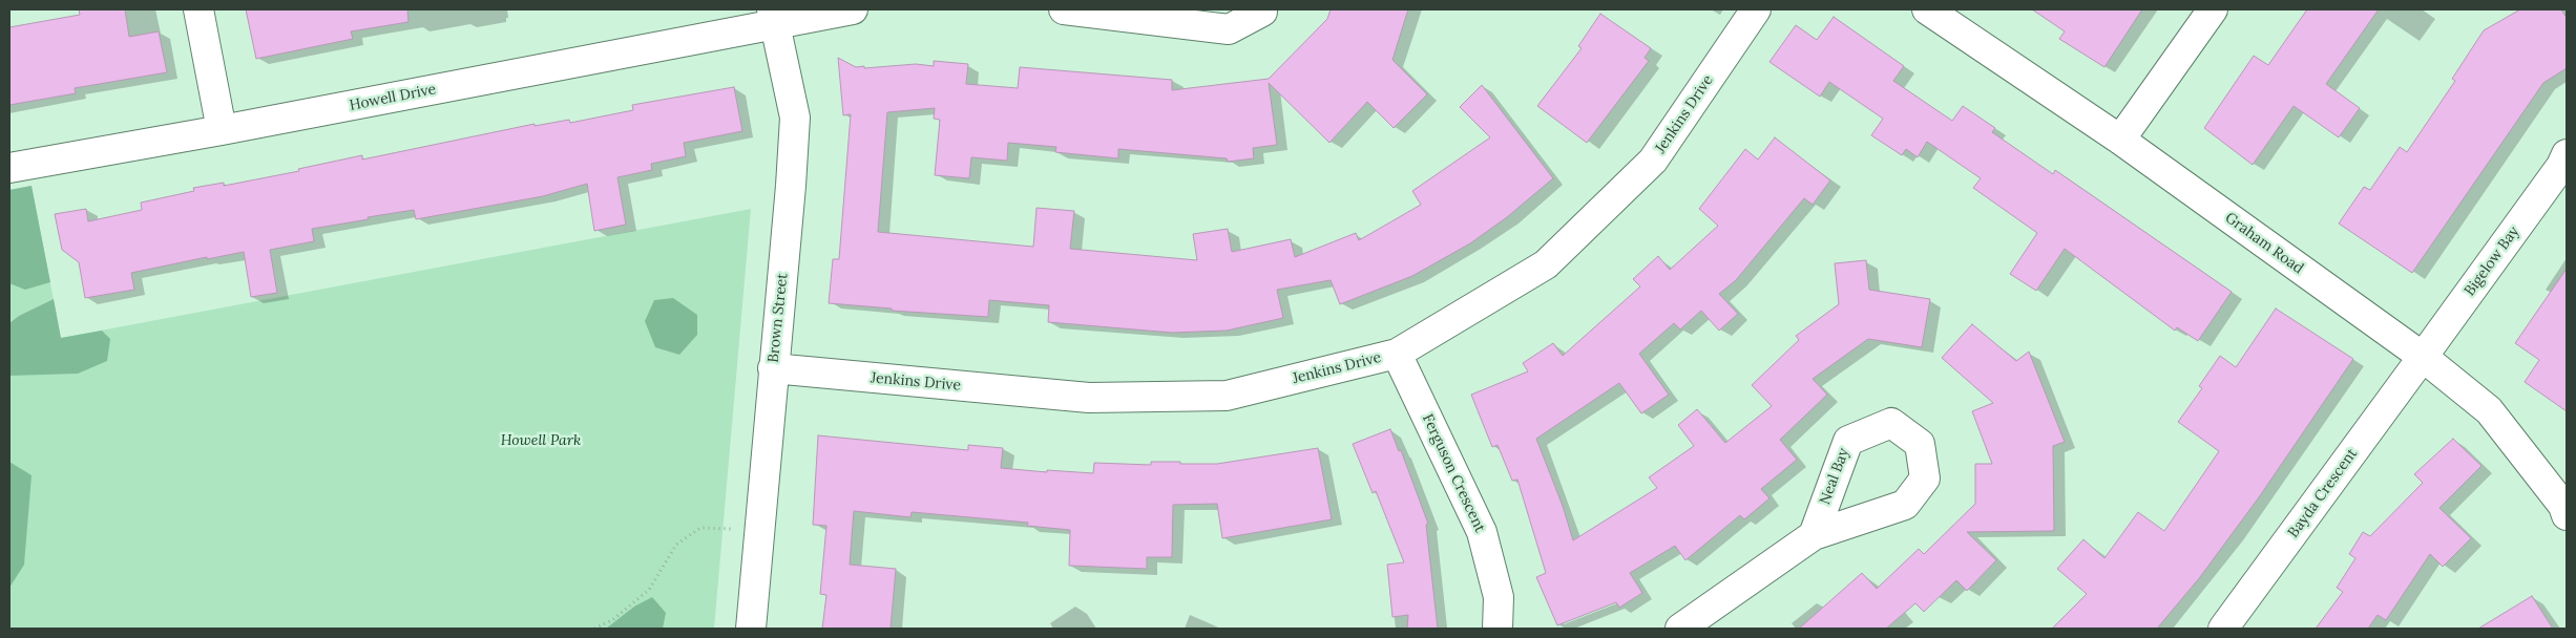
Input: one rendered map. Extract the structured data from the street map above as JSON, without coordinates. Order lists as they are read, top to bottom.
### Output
{
  "streets": {
    "street": [
      "Howell Drive",
      "Jenkins Drive",
      "Graham Road",
      "Bigelow Bay",
      "Brown Street",
      "Ferguson Crescent",
      "Bayda Crescent"
    ]
  },
  "crossings": [
    ["Howell Drive", "Brown Street"],
    ["Jenkins Drive", "Brown Street"],
    ["Jenkins Drive", "Ferguson Crescent"],
    ["Graham Road", "Bigelow Bay"],
    ["Graham Road", "Bayda Crescent"],
    ["Bigelow Bay", "Bayda Crescent"]
  ],
  "parks": ["Howell Park"]
}
